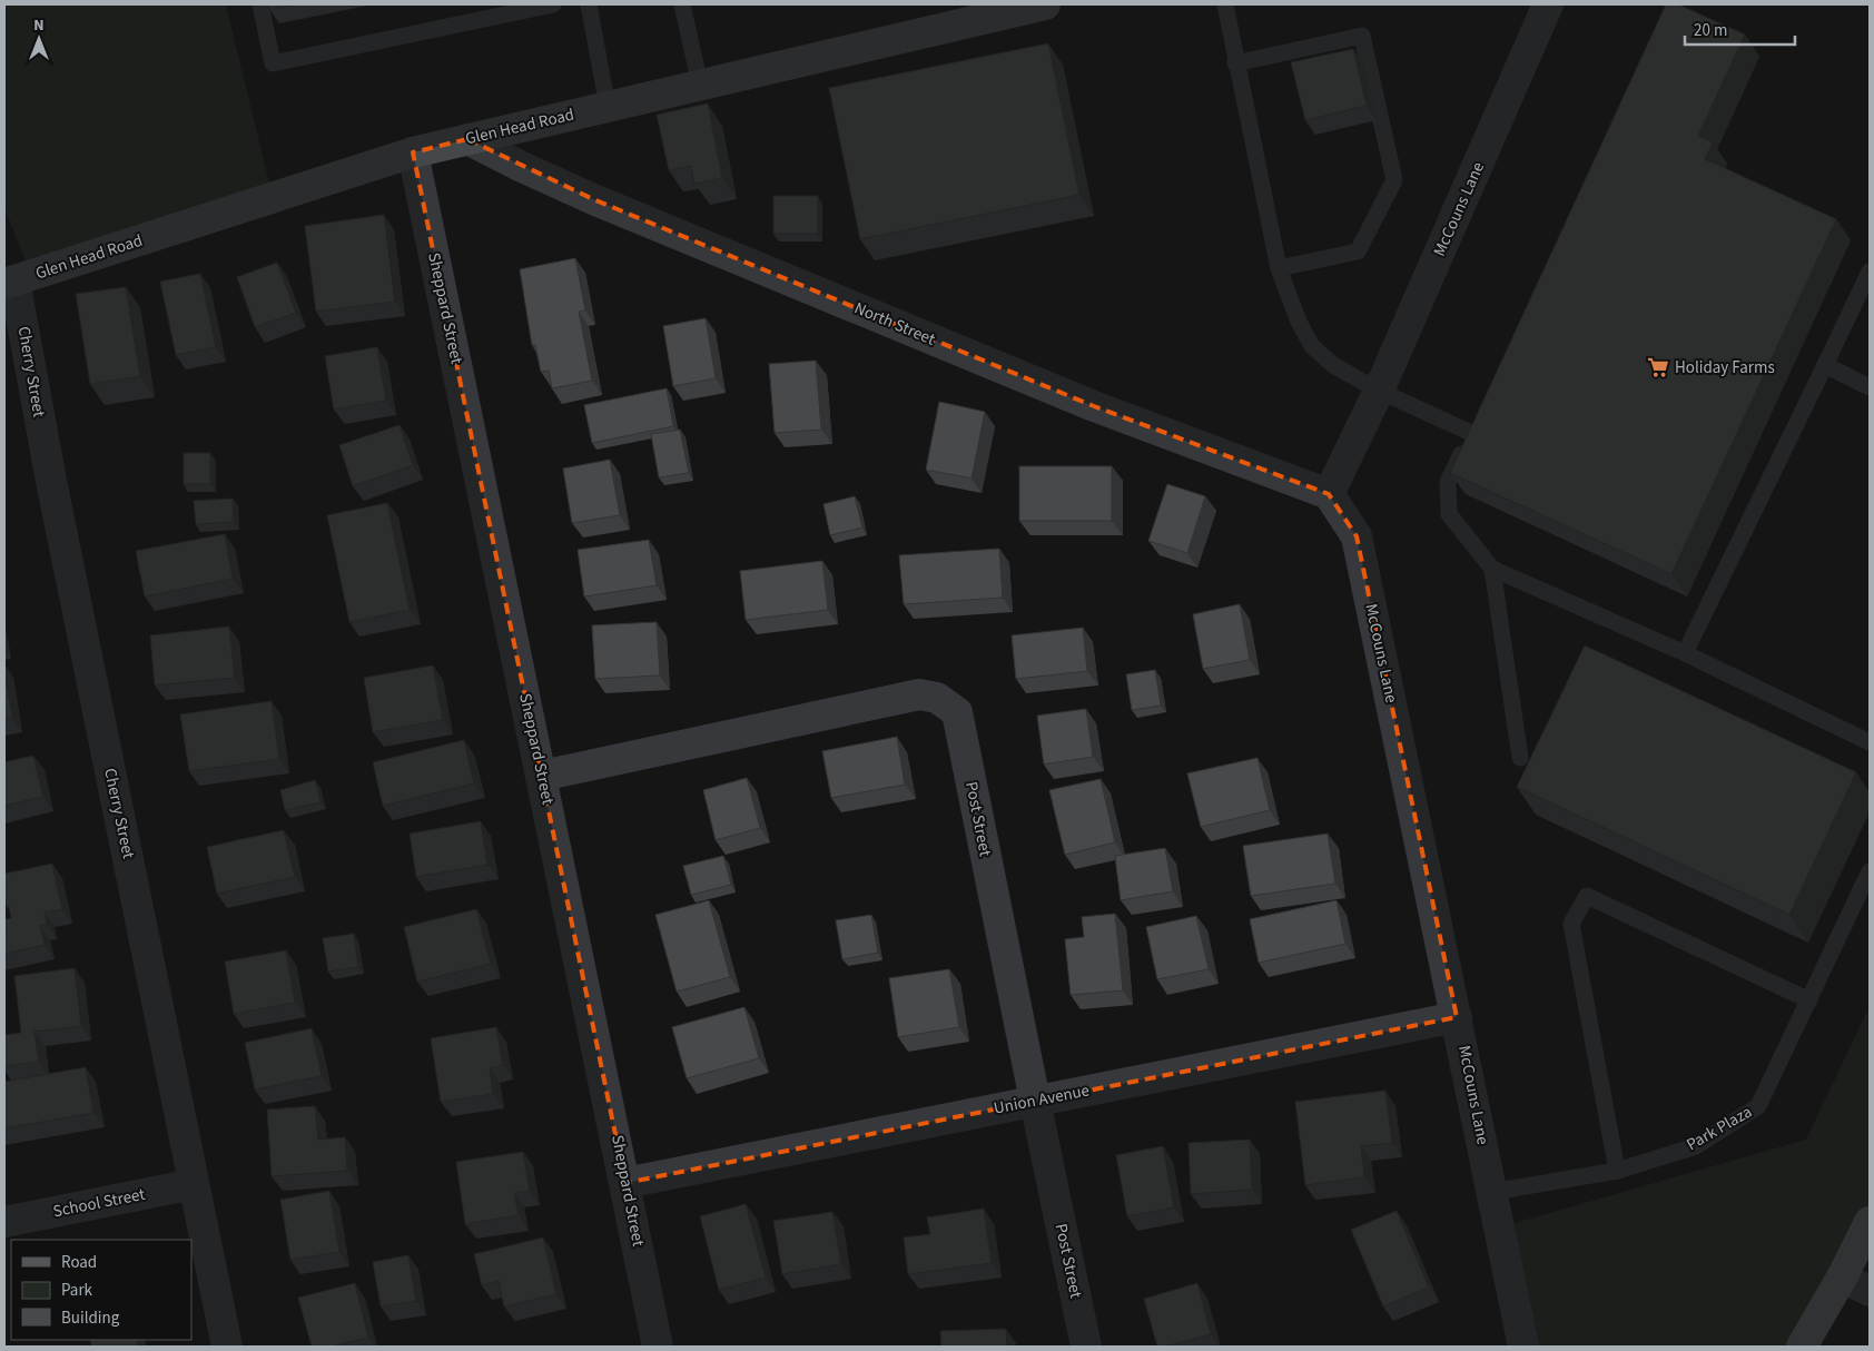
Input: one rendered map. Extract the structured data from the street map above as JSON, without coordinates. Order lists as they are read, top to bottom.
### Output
{
  "streets": {
    "main road": ["Glen Head Road"],
    "street": [
      "McCouns Lane",
      "Sheppard Street",
      "North Street",
      "Cherry Street",
      "Post Street",
      "Union Avenue",
      "School Street"
    ],
    "lane": ["Park Plaza"]
  },
  "crossings": [
    ["Glen Head Road", "Sheppard Street"],
    ["Glen Head Road", "North Street"],
    ["Glen Head Road", "Cherry Street"],
    ["McCouns Lane", "North Street"],
    ["McCouns Lane", "Union Avenue"],
    ["McCouns Lane", "Park Plaza"],
    ["Sheppard Street", "Post Street"],
    ["Sheppard Street", "Union Avenue"],
    ["Cherry Street", "School Street"],
    ["Post Street", "Union Avenue"]
  ],
  "places": {
    "supermarket": ["Holiday Farms"]
  },
  "legend": ["Road", "Park", "Building"],
  "scale_bar": "20 m",
  "north": "top"
}
